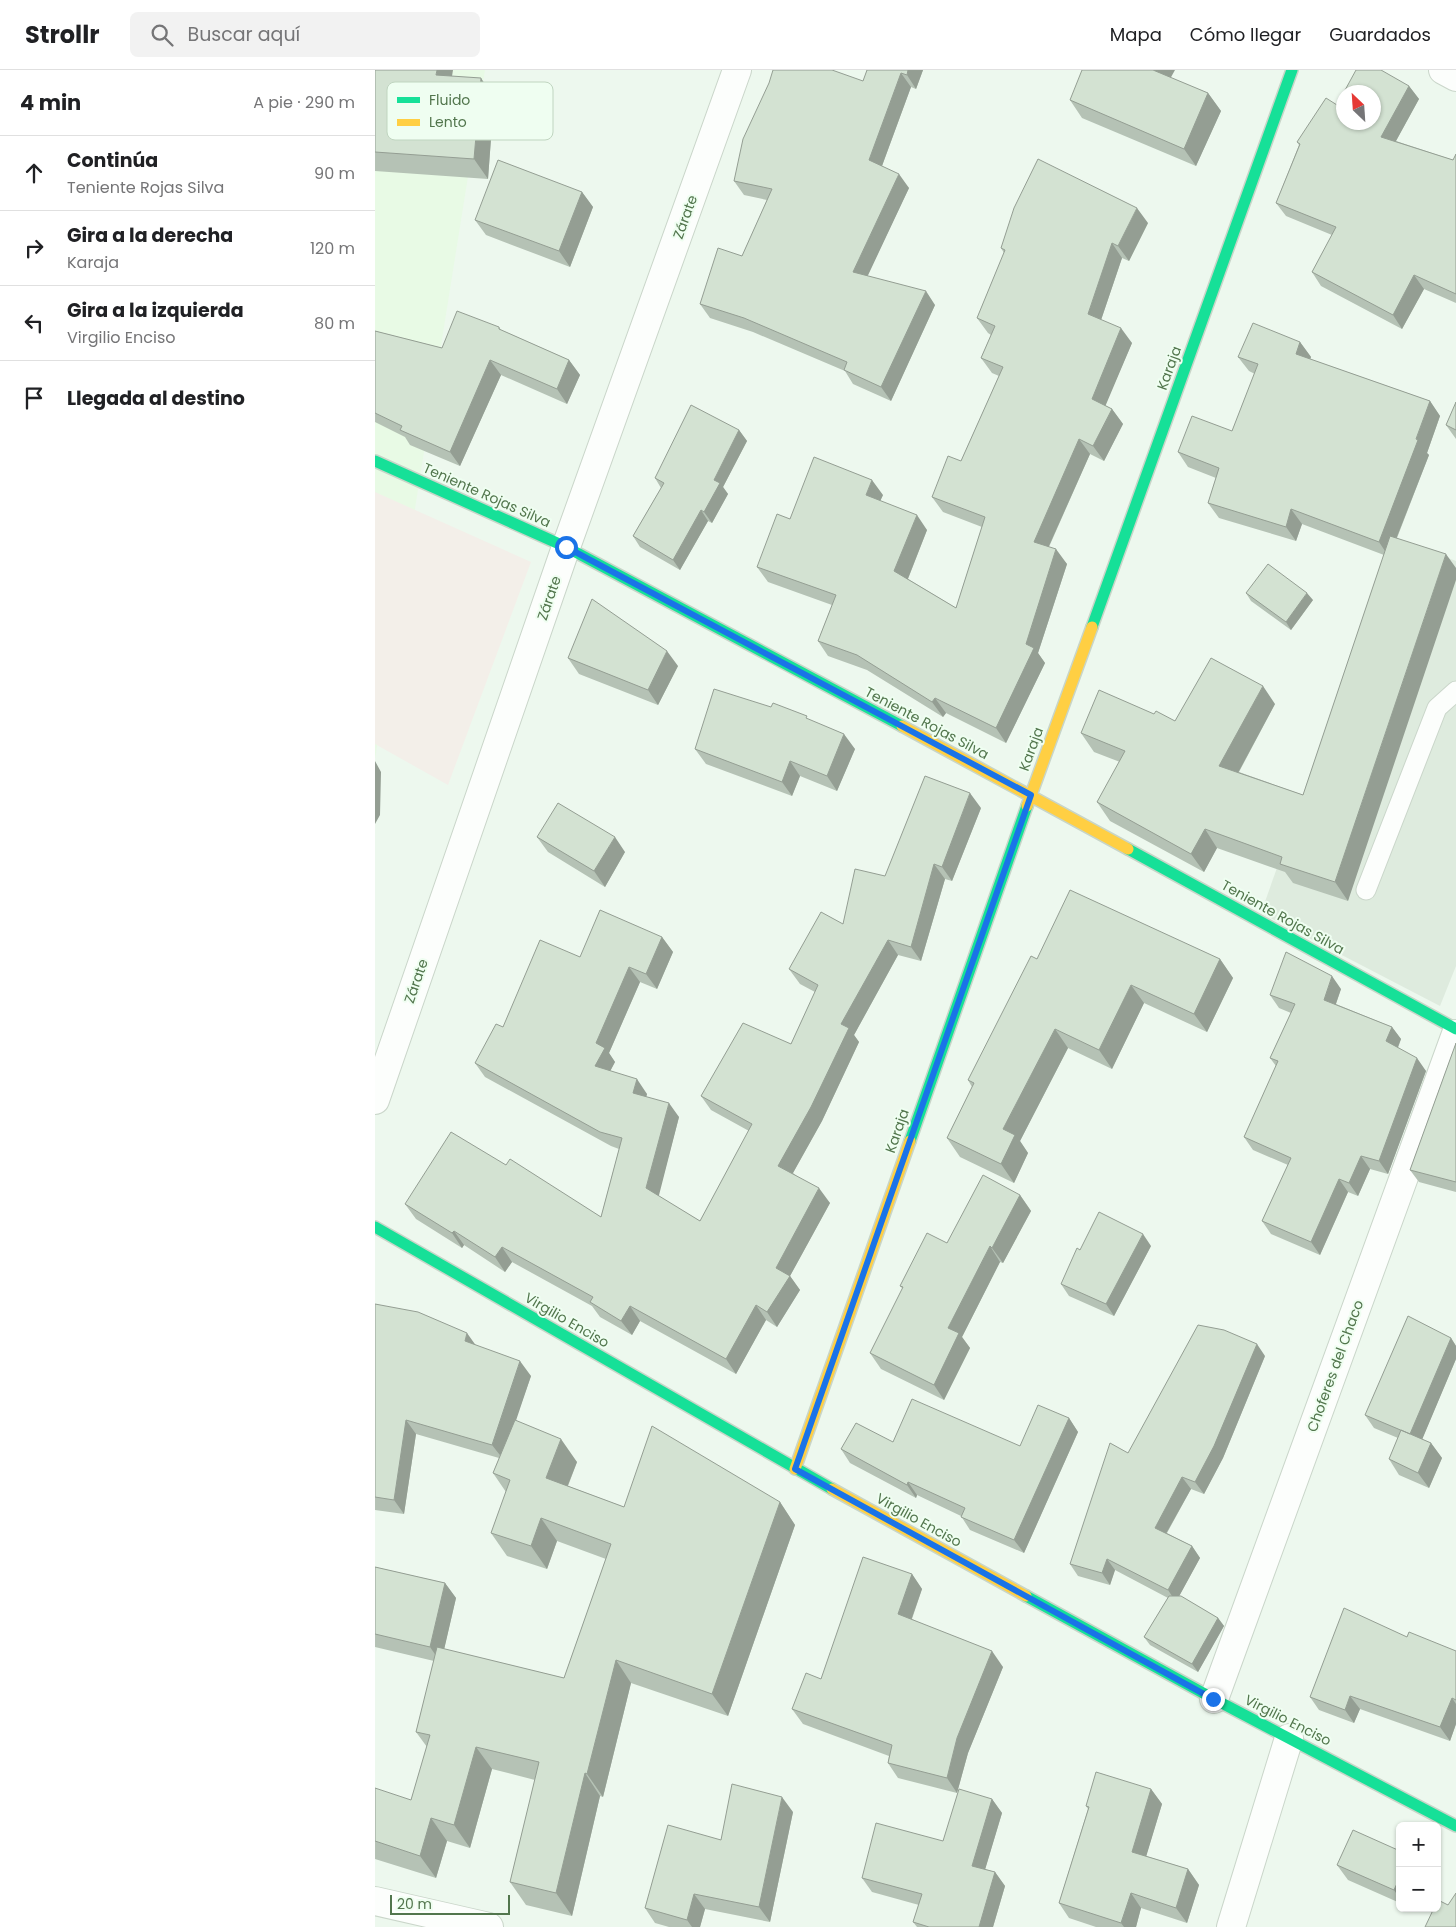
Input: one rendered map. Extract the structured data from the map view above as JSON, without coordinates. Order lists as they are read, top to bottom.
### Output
{
  "streets": {
    "street": [
      "Zárate",
      "Karaja",
      "Teniente Rojas Silva",
      "Virgilio Enciso",
      "Choferes del Chaco"
    ]
  },
  "crossings": [
    ["Zárate", "Teniente Rojas Silva"],
    ["Karaja", "Teniente Rojas Silva"],
    ["Karaja", "Virgilio Enciso"],
    ["Virgilio Enciso", "Choferes del Chaco"]
  ],
  "legend": ["Fluido", "Lento"],
  "scale_bar": "20 m",
  "north": "top left",
  "page": {
    "header": "Strollr",
    "search": "Buscar aquí",
    "nav": ["Mapa", "Cómo llegar", "Guardados"],
    "heading": ["4 min", "A pie · 290 m"],
    "list": [
      ["Continúa", "Teniente Rojas Silva", "90 m"],
      ["Gira a la derecha", "Karaja", "120 m"],
      ["Gira a la izquierda", "Virgilio Enciso", "80 m"],
      "Llegada al destino"
    ],
    "map_buttons": ["+", "−"],
    "scale": "20 m"
  }
}
